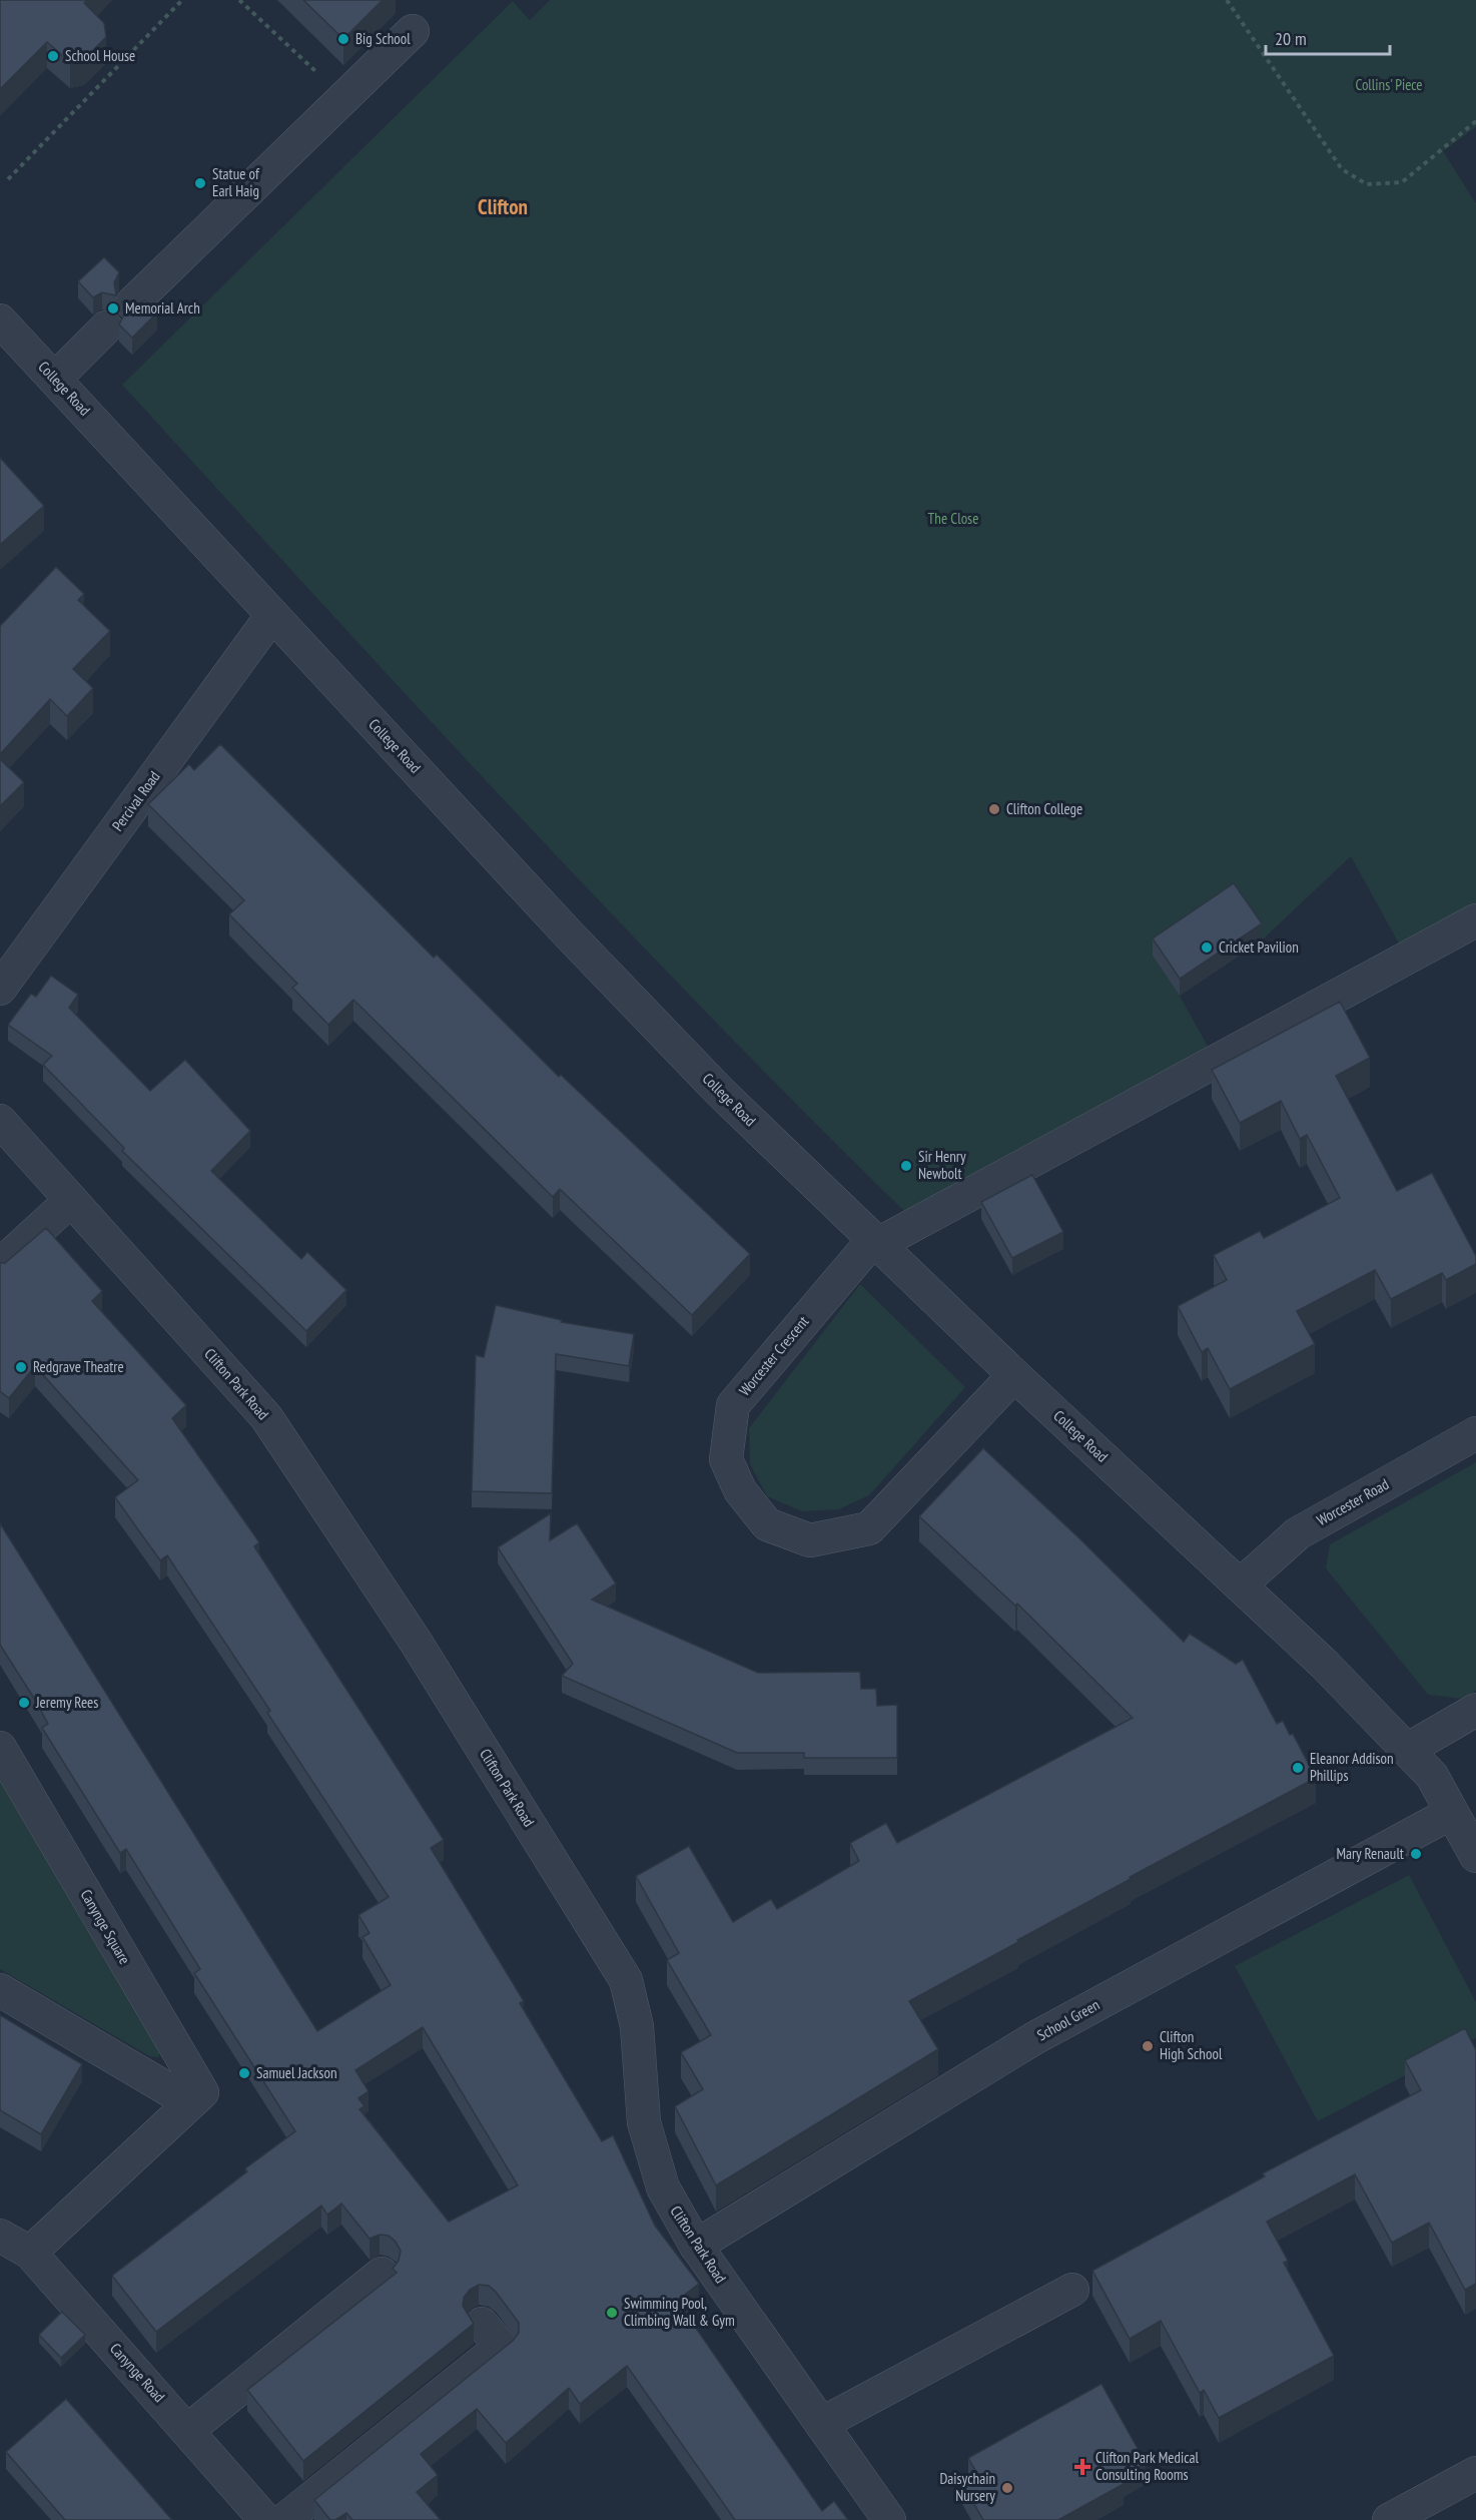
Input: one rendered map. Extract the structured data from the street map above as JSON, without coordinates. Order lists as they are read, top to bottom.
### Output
{
  "streets": {
    "street": [
      "College Road",
      "Percival Road",
      "Worcester Crescent",
      "Clifton Park Road",
      "Worcester Road",
      "Canynge Square",
      "School Green",
      "Canynge Road"
    ]
  },
  "crossings": [
    ["College Road", "Percival Road"],
    ["College Road", "Worcester Crescent"],
    ["College Road", "Worcester Road"],
    ["College Road", "School Green"],
    ["Clifton Park Road", "School Green"]
  ],
  "districts": ["Clifton"],
  "parks": ["Collins' Piece", "The Close"],
  "places": {
    "other": [
      "Big School",
      "School House",
      "Statue of Earl Haig",
      "Memorial Arch",
      "Clifton College",
      "Cricket Pavilion",
      "Sir Henry Newbolt",
      "Redgrave Theatre",
      "Jeremy Rees",
      "Eleanor Addison Phillips",
      "Mary Renault",
      "Clifton High School",
      "Samuel Jackson",
      "Swimming Pool, Climbing Wall & Gym",
      "Daisychain Nursery"
    ],
    "health": ["Clifton Park Medical Consulting Rooms"]
  },
  "scale_bar": "20 m"
}
